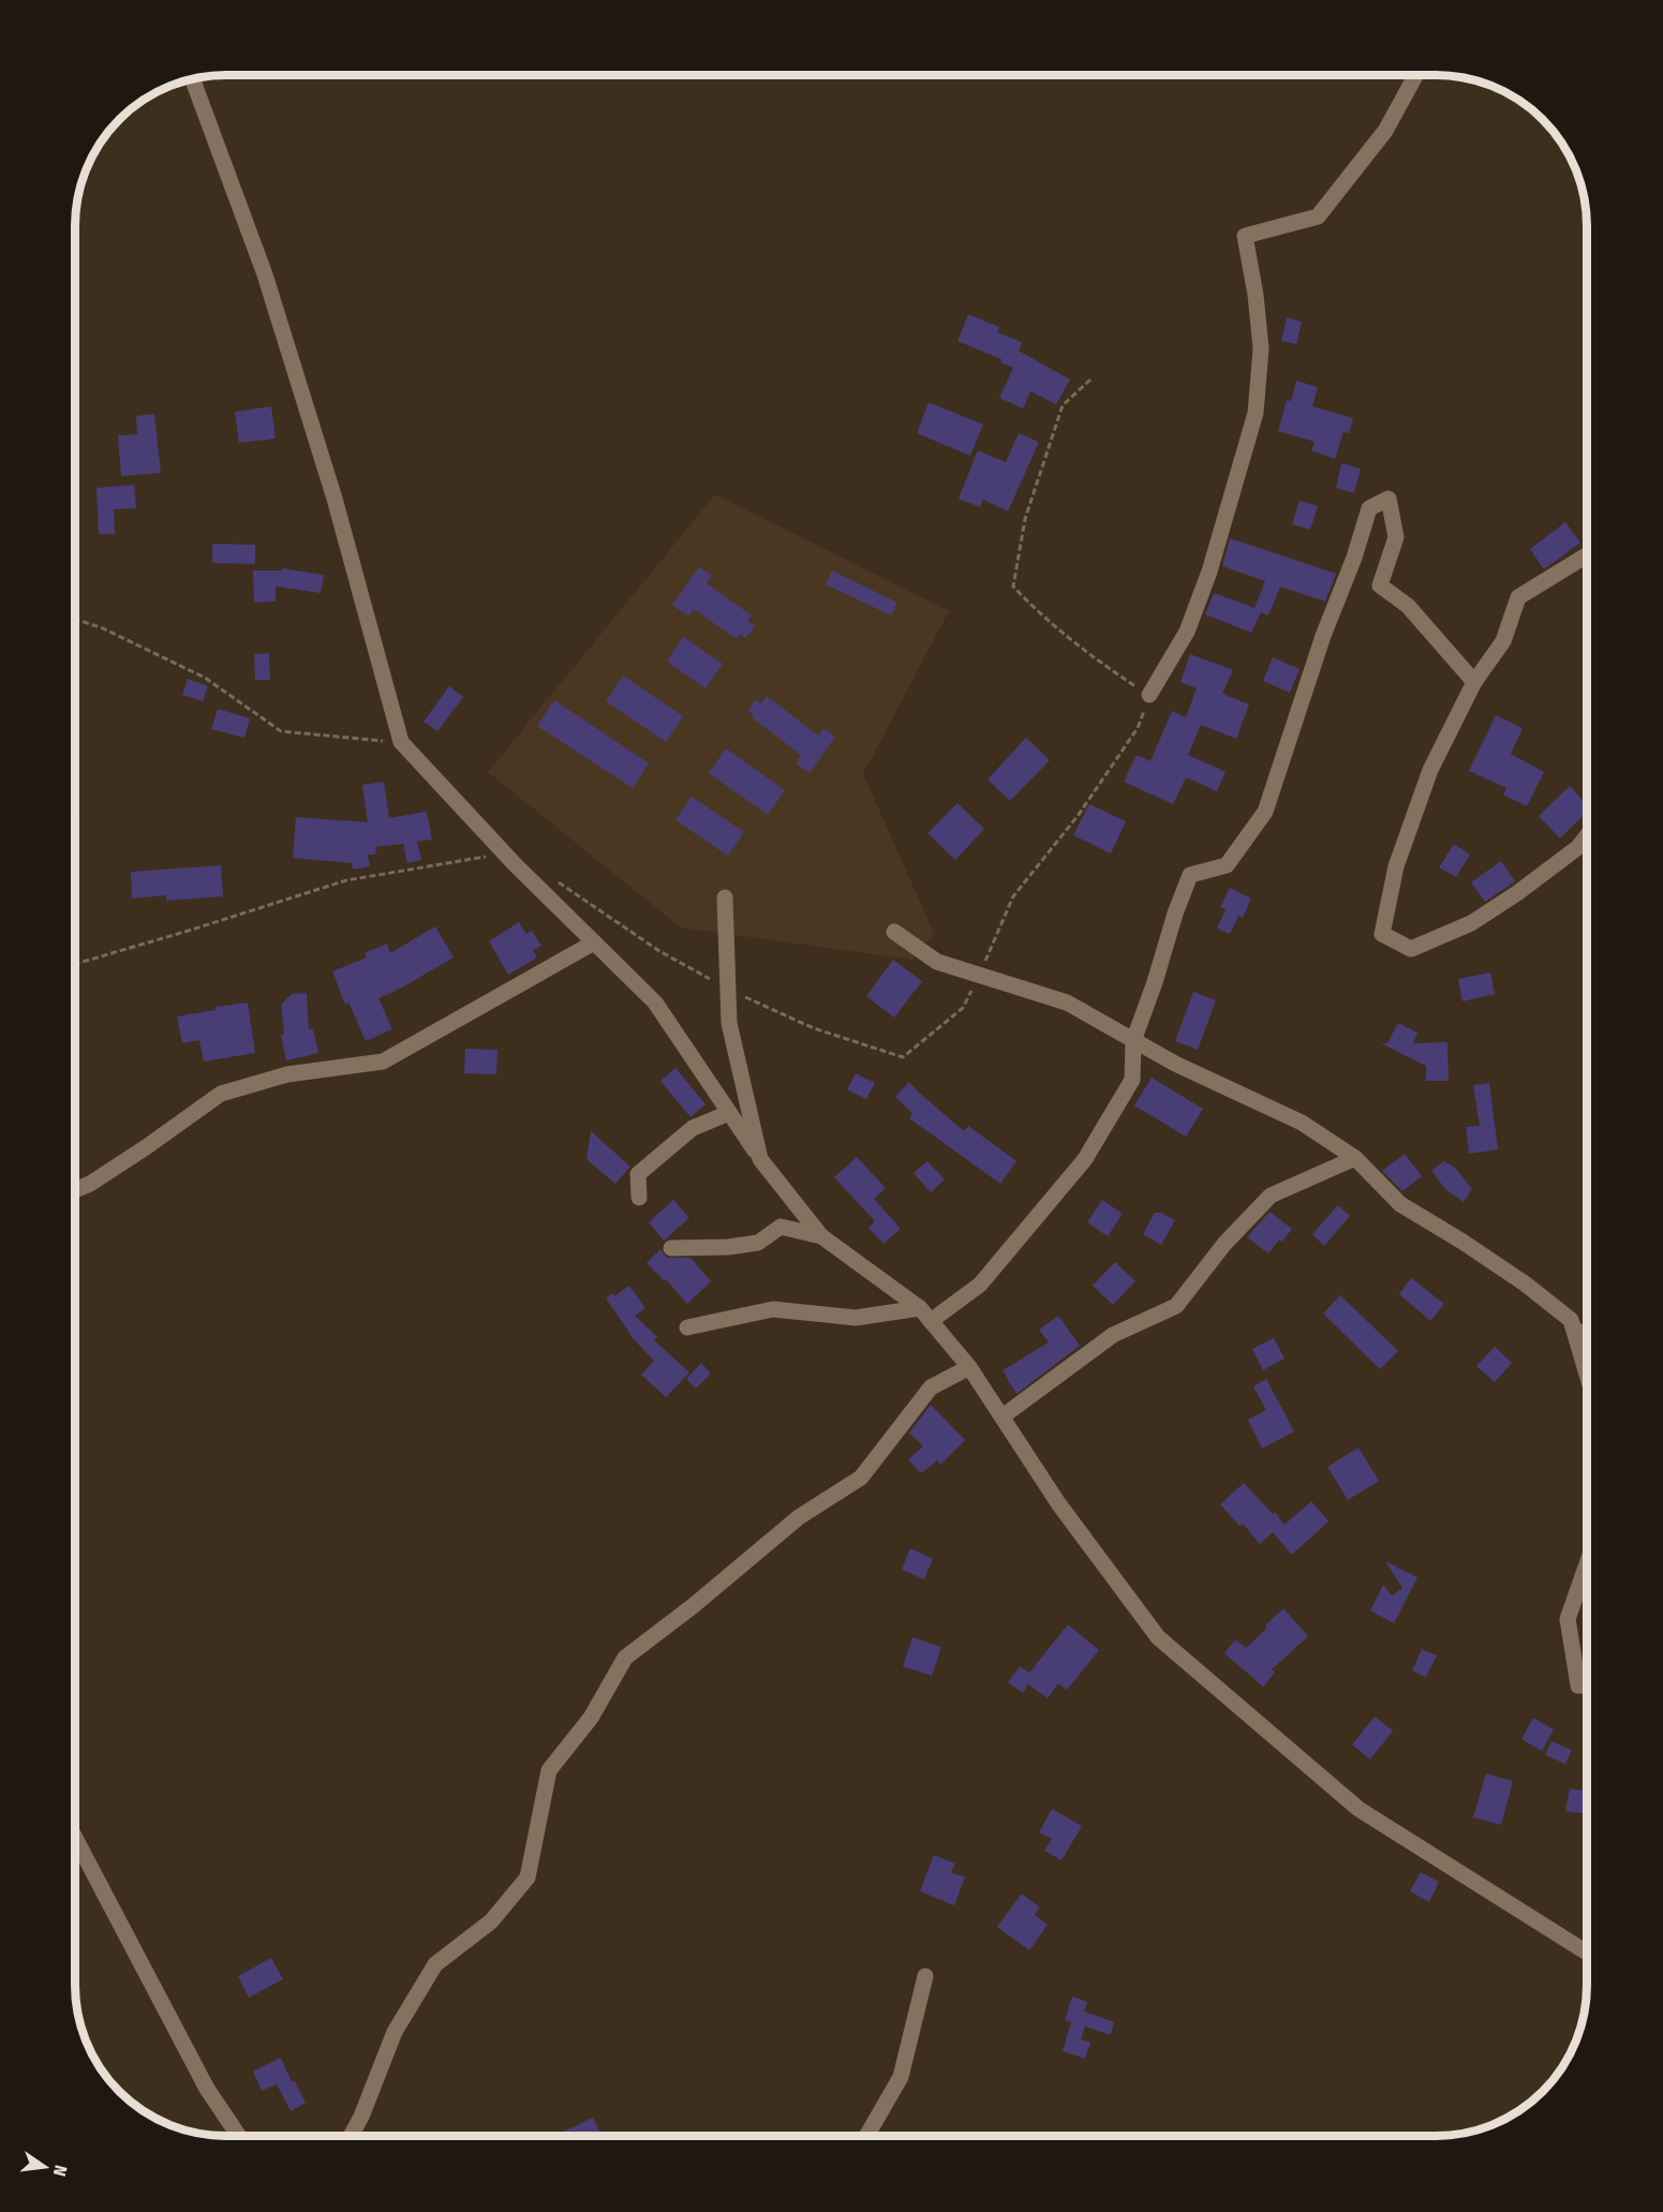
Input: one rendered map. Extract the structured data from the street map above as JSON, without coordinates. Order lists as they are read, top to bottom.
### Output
{
  "north": "right"
}
